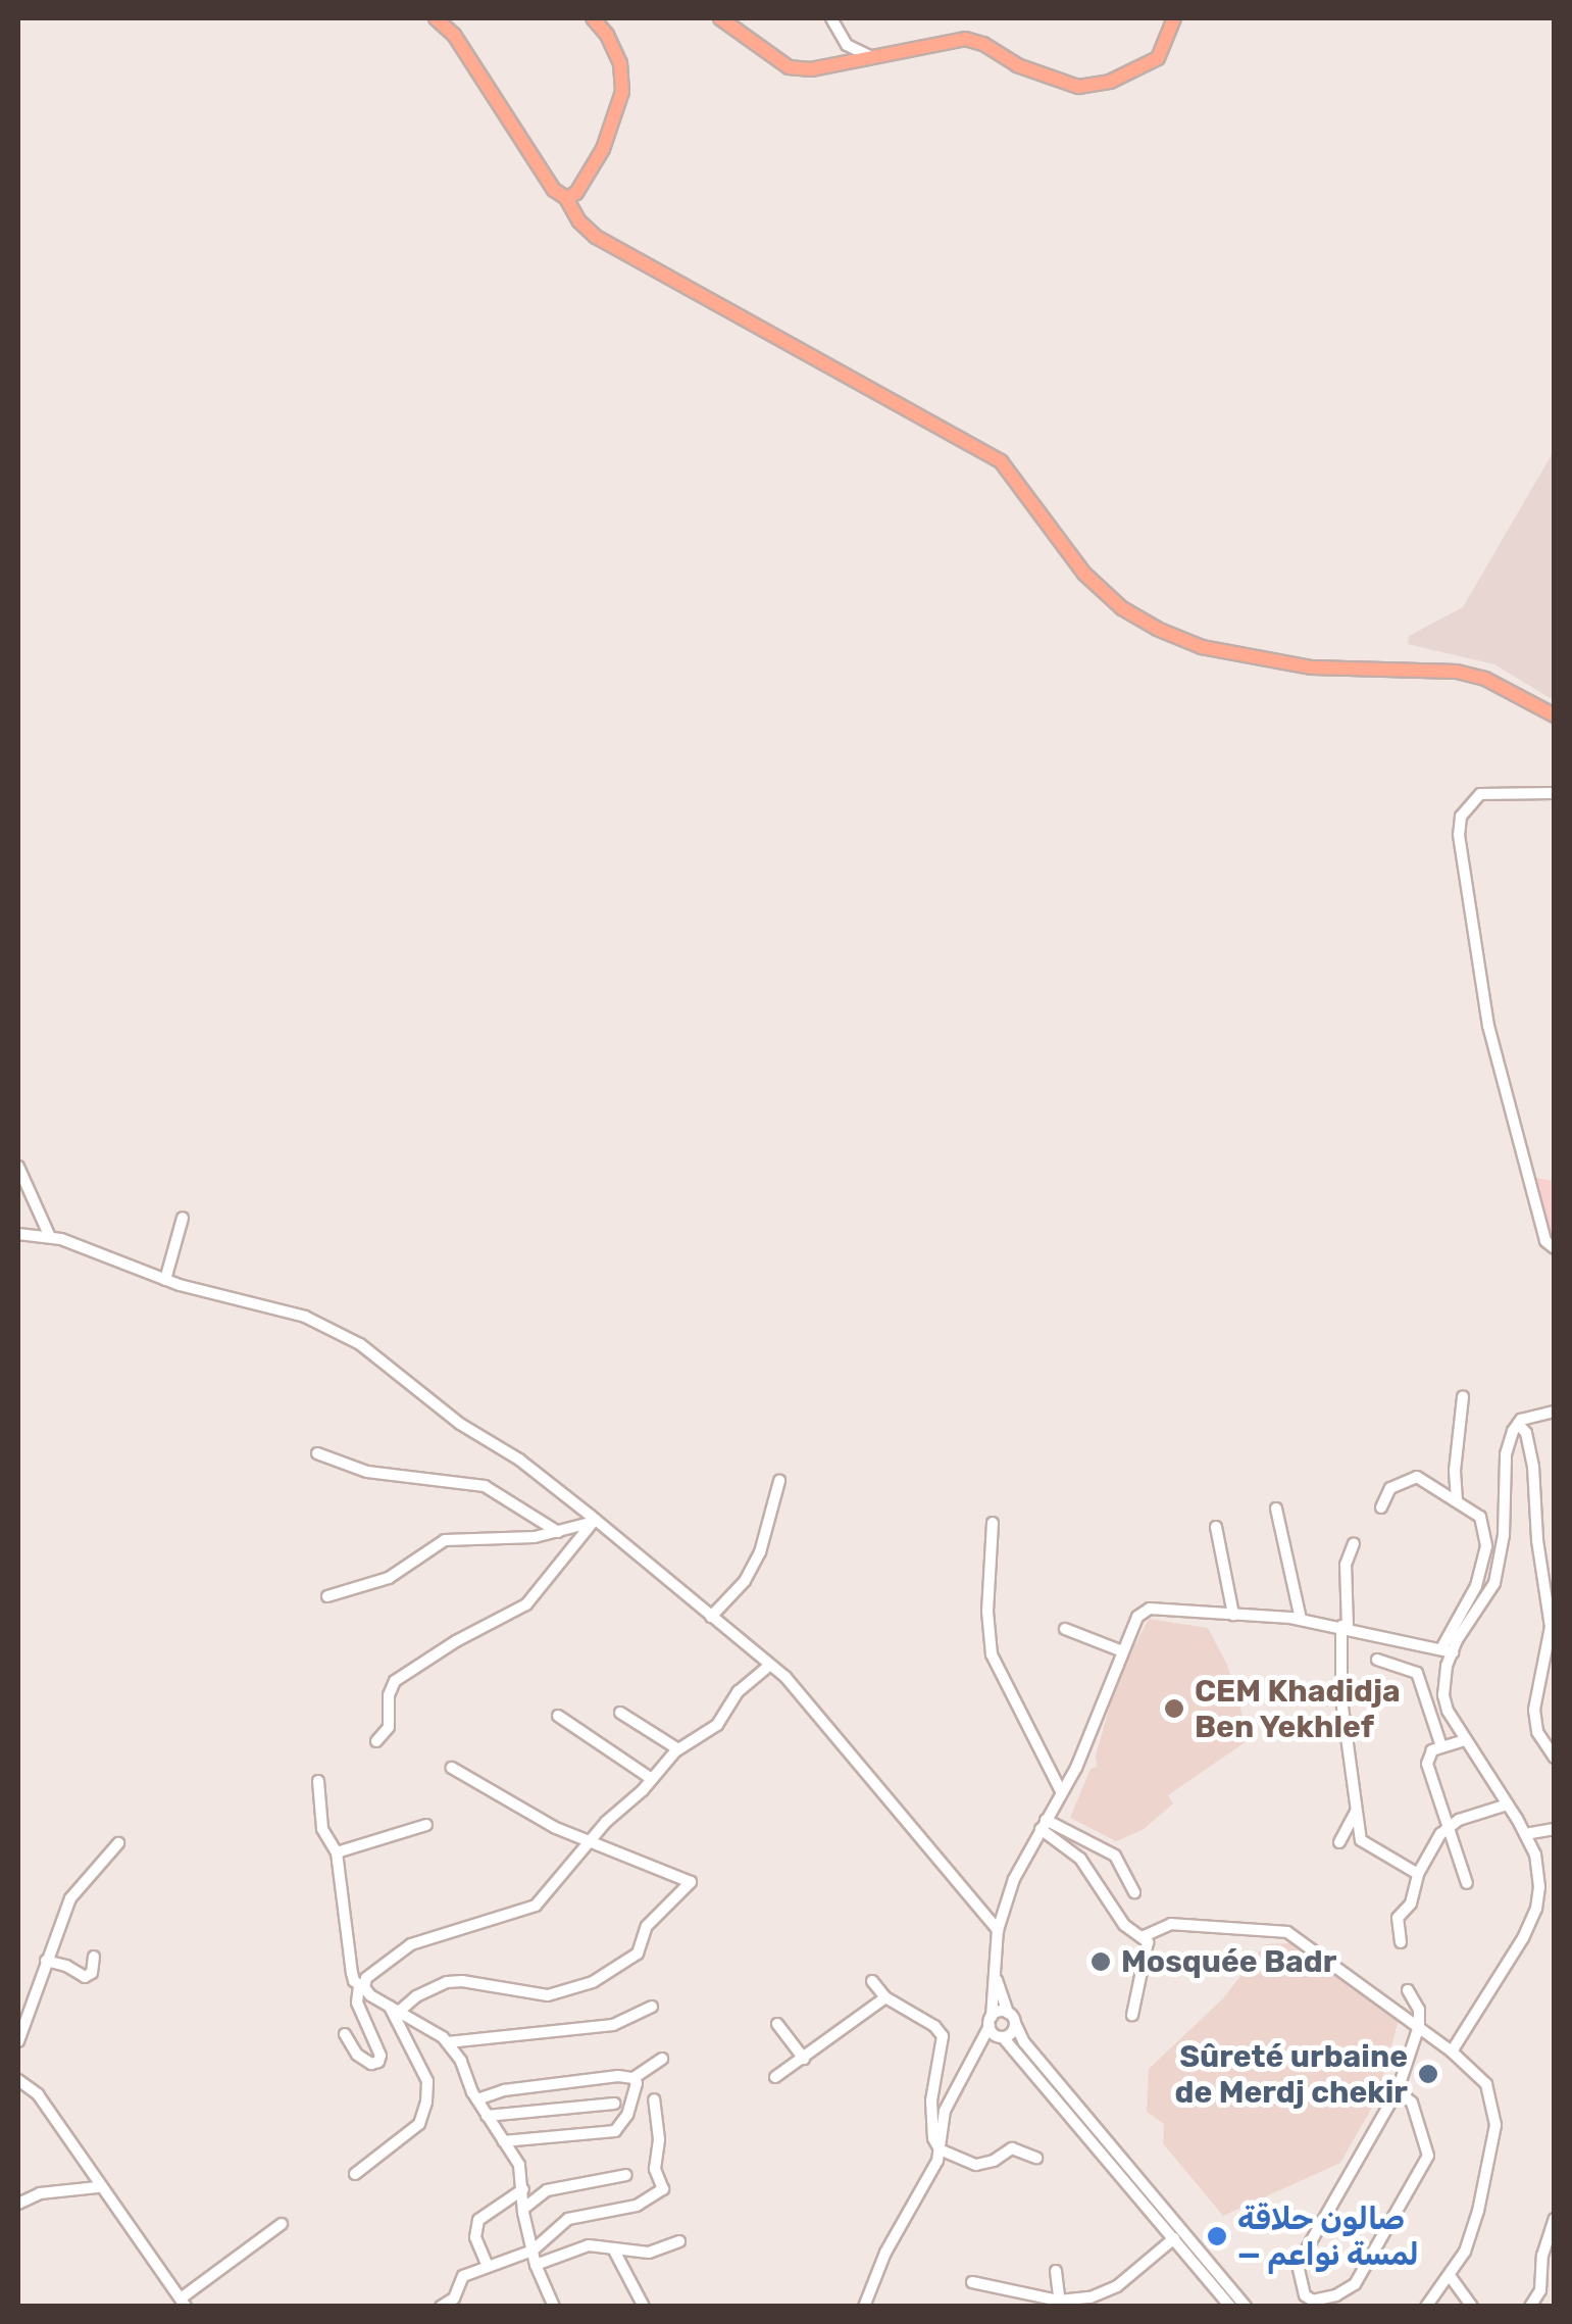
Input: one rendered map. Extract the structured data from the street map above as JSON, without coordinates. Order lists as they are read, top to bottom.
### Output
{
  "places": [
    "CEM Khadidja Ben Yekhlef",
    "Mosquée Badr",
    "Sûreté urbaine de Merdj chekir",
    "صالون حلاقة — لمسة نواعم"
  ]
}
